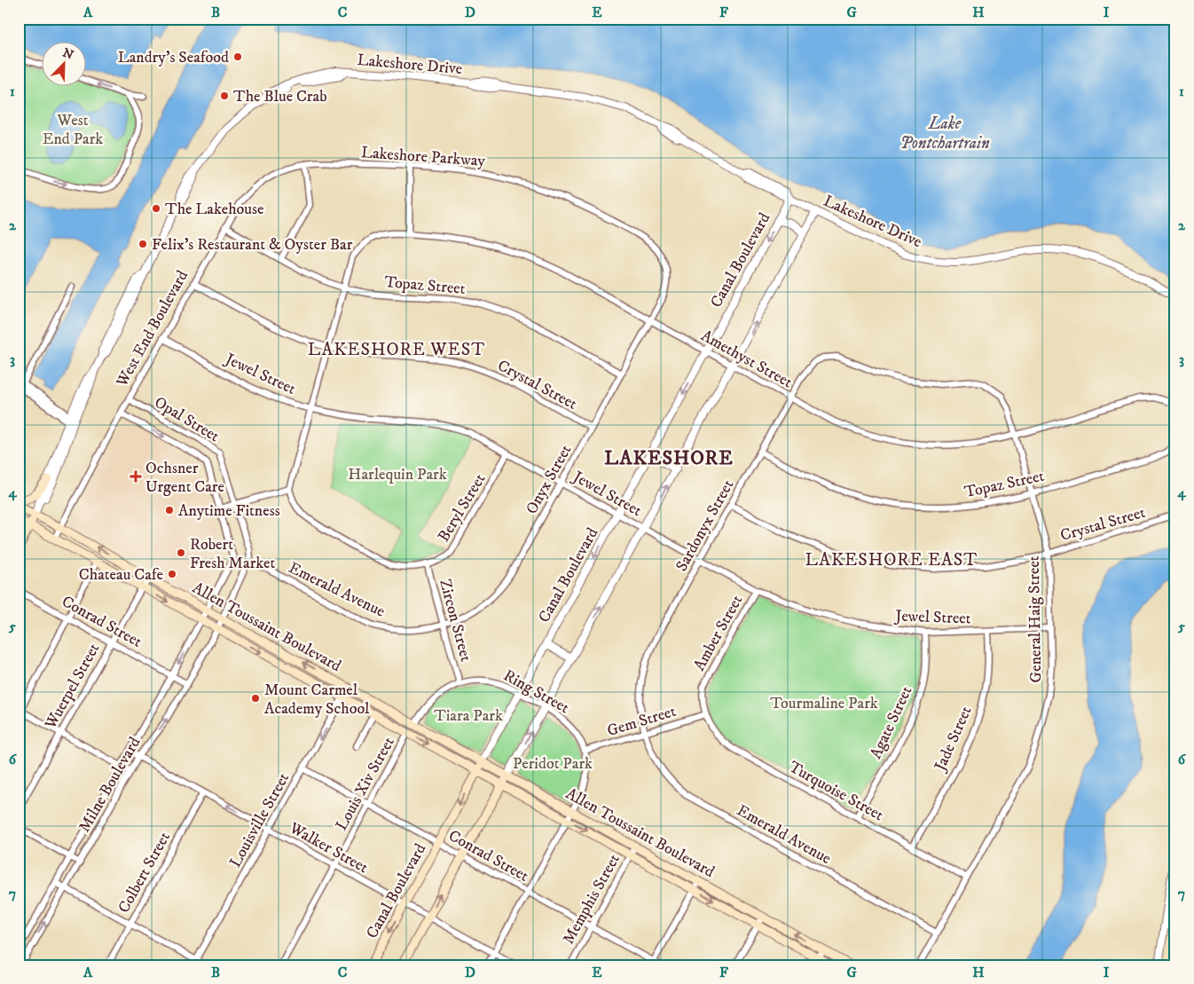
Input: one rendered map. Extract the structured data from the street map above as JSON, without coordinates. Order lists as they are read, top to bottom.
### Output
{
  "streets": {
    "main road": ["Lakeshore Drive", "Canal Boulevard", "Allen Toussaint Boulevard"],
    "street": [
      "Lakeshore Parkway",
      "Topaz Street",
      "West End Boulevard",
      "Amethyst Street",
      "Jewel Street",
      "Crystal Street",
      "Opal Street",
      "Onyx Street",
      "Beryl Street",
      "Sardonyx Street",
      "Emerald Avenue",
      "General Haig Street",
      "Zircon Street",
      "Conrad Street",
      "Amber Street",
      "Wuerpel Street",
      "Ring Street",
      "Gem Street",
      "Agate Street",
      "Jade Street",
      "Louis Xiv Street",
      "Milne Boulevard",
      "Turquoise Street",
      "Louisville Street",
      "Walker Street",
      "Colbert Street",
      "Memphis Street"
    ]
  },
  "crossings": [
    ["Lakeshore Drive", "Canal Boulevard"],
    ["Lakeshore Drive", "Allen Toussaint Boulevard"],
    ["Lakeshore Parkway", "West End Boulevard"],
    ["Lakeshore Parkway", "Amethyst Street"],
    ["Lakeshore Parkway", "Onyx Street"],
    ["Canal Boulevard", "Amethyst Street"],
    ["Canal Boulevard", "Jewel Street"],
    ["Canal Boulevard", "Conrad Street"],
    ["Canal Boulevard", "Allen Toussaint Boulevard"],
    ["Canal Boulevard", "Ring Street"],
    ["Canal Boulevard", "Walker Street"],
    ["Topaz Street", "West End Boulevard"],
    ["Topaz Street", "Amethyst Street"],
    ["Topaz Street", "Onyx Street"],
    ["Topaz Street", "Sardonyx Street"],
    ["Topaz Street", "General Haig Street"],
    ["West End Boulevard", "Jewel Street"],
    ["West End Boulevard", "Crystal Street"],
    ["West End Boulevard", "Opal Street"],
    ["West End Boulevard", "Allen Toussaint Boulevard"],
    ["Amethyst Street", "Jewel Street"],
    ["Amethyst Street", "Crystal Street"],
    ["Amethyst Street", "Onyx Street"],
    ["Amethyst Street", "Sardonyx Street"],
    ["Amethyst Street", "General Haig Street"],
    ["Jewel Street", "Onyx Street"],
    ["Jewel Street", "Beryl Street"],
    ["Jewel Street", "Sardonyx Street"],
    ["Jewel Street", "General Haig Street"],
    ["Jewel Street", "Amber Street"],
    ["Jewel Street", "Agate Street"],
    ["Jewel Street", "Jade Street"],
    ["Crystal Street", "Onyx Street"],
    ["Crystal Street", "Sardonyx Street"],
    ["Crystal Street", "General Haig Street"],
    ["Opal Street", "Emerald Avenue"],
    ["Opal Street", "Allen Toussaint Boulevard"],
    ["Opal Street", "Milne Boulevard"],
    ["Onyx Street", "Emerald Avenue"],
    ["Onyx Street", "Zircon Street"],
    ["Beryl Street", "Zircon Street"],
    ["Sardonyx Street", "Emerald Avenue"],
    ["Sardonyx Street", "General Haig Street"],
    ["Sardonyx Street", "Gem Street"],
    ["Emerald Avenue", "General Haig Street"],
    ["Emerald Avenue", "Zircon Street"],
    ["Emerald Avenue", "Gem Street"],
    ["General Haig Street", "Turquoise Street"],
    ["Zircon Street", "Ring Street"],
    ["Conrad Street", "Wuerpel Street"],
    ["Conrad Street", "Ring Street"],
    ["Conrad Street", "Louis Xiv Street"],
    ["Conrad Street", "Milne Boulevard"],
    ["Conrad Street", "Louisville Street"],
    ["Conrad Street", "Memphis Street"],
    ["Allen Toussaint Boulevard", "Wuerpel Street"],
    ["Allen Toussaint Boulevard", "Ring Street"],
    ["Allen Toussaint Boulevard", "Louis Xiv Street"],
    ["Allen Toussaint Boulevard", "Milne Boulevard"],
    ["Allen Toussaint Boulevard", "Louisville Street"],
    ["Allen Toussaint Boulevard", "Memphis Street"],
    ["Amber Street", "Gem Street"],
    ["Amber Street", "Turquoise Street"],
    ["Ring Street", "Gem Street"],
    ["Ring Street", "Walker Street"],
    ["Gem Street", "Turquoise Street"],
    ["Agate Street", "Turquoise Street"],
    ["Jade Street", "Turquoise Street"],
    ["Louis Xiv Street", "Walker Street"],
    ["Milne Boulevard", "Walker Street"],
    ["Louisville Street", "Walker Street"],
    ["Walker Street", "Colbert Street"]
  ],
  "districts": ["LAKESHORE WEST", "LAKESHORE", "LAKESHORE EAST"],
  "water": ["Lake Pontchartrain"],
  "parks": [
    "West End Park",
    "Harlequin Park",
    "Tourmaline Park",
    "Tiara Park",
    "Peridot Park"
  ],
  "places": {
    "other": [
      "Landry's Seafood",
      "The Blue Crab",
      "The Lakehouse",
      "Felix's Restaurant & Oyster Bar",
      "Anytime Fitness",
      "Robert Fresh Market",
      "Chateau Cafe",
      "Mount Carmel Academy School"
    ],
    "health": ["Ochsner Urgent Care"]
  },
  "north": "top right",
  "grid": {
    "columns": [
      "A",
      "B",
      "C",
      "D",
      "E",
      "F",
      "G",
      "H",
      "I"
    ],
    "rows": [
      "1",
      "2",
      "3",
      "4",
      "5",
      "6",
      "7"
    ]
  }
}
